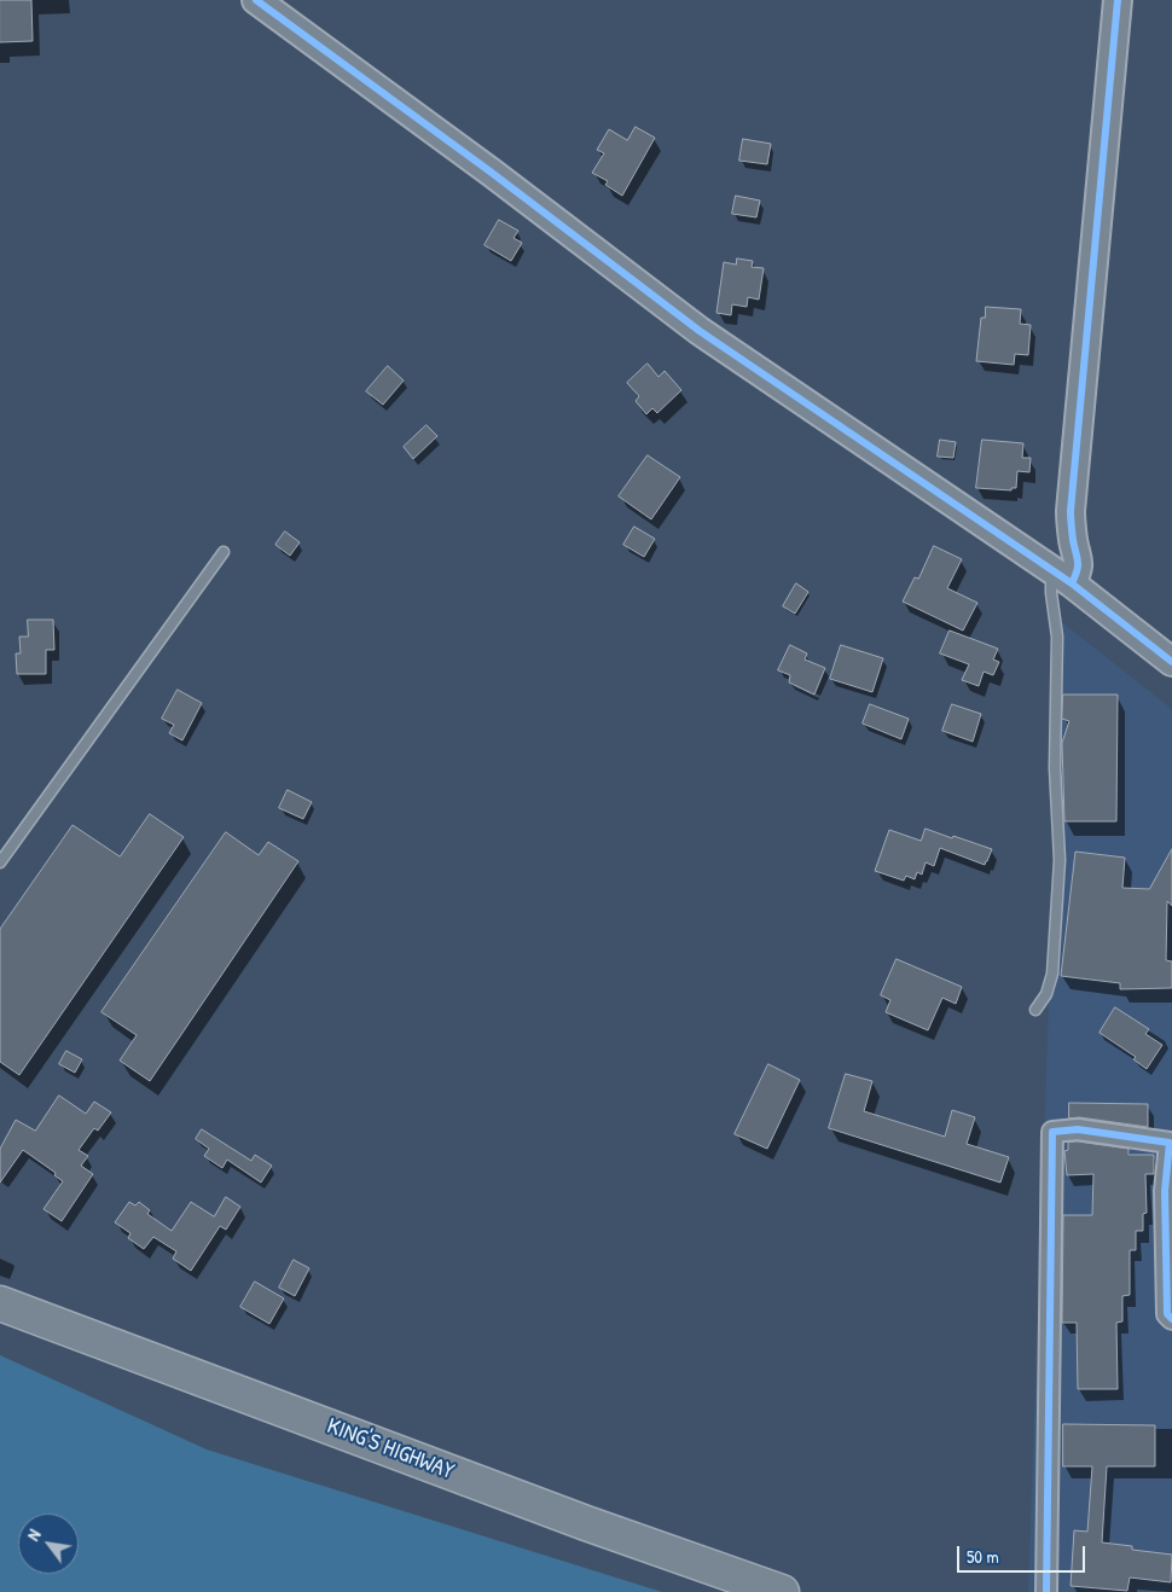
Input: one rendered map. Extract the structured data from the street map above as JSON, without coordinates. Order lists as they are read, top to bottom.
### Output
{
  "streets": {
    "highway": ["KING'S HIGHWAY"]
  },
  "scale_bar": "50 m",
  "north": "top left"
}
